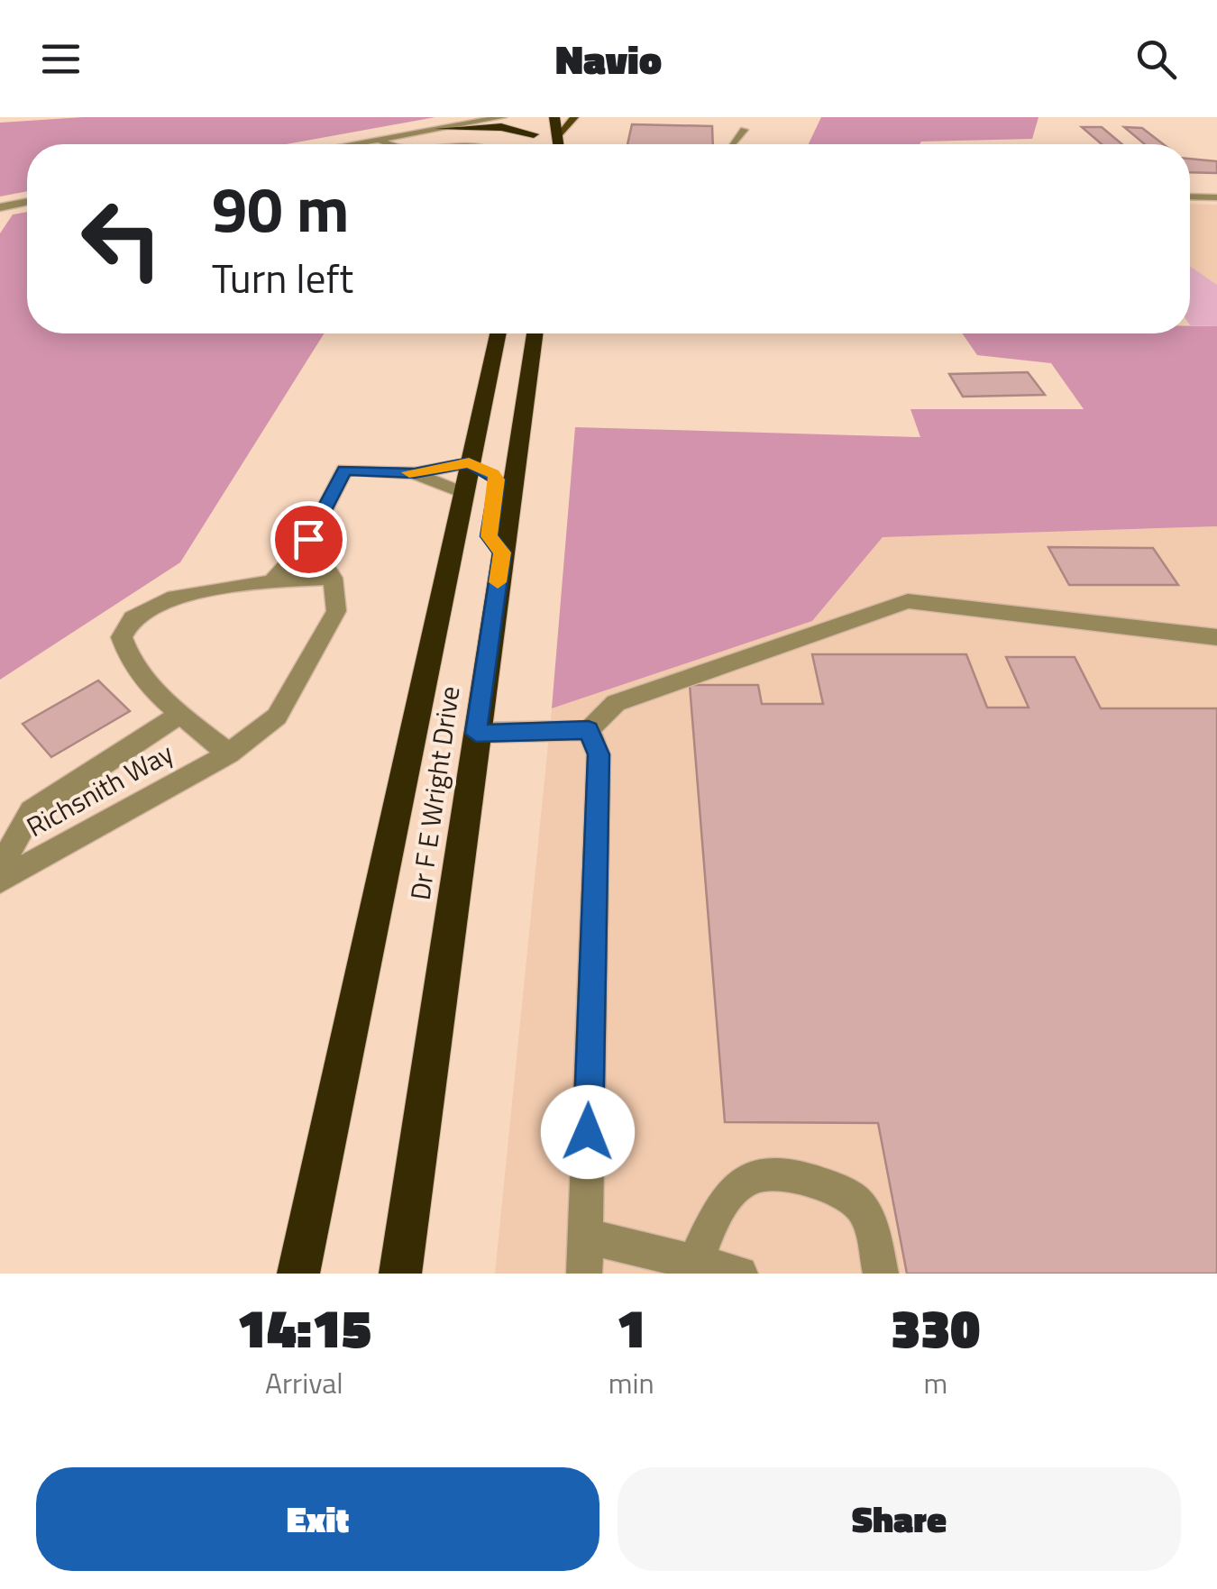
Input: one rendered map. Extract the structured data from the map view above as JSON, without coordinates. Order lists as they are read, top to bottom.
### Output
{
  "streets": {
    "highway": ["Dr F E Wright Drive"],
    "street": ["Richsnith Way"]
  },
  "page": {
    "header": "Navio",
    "turn": ["90 m", "Turn left"],
    "eta": [
      "14:15",
      "Arrival",
      "1",
      "min",
      "330",
      "m"
    ],
    "buttons": ["Exit", "Share"]
  }
}
